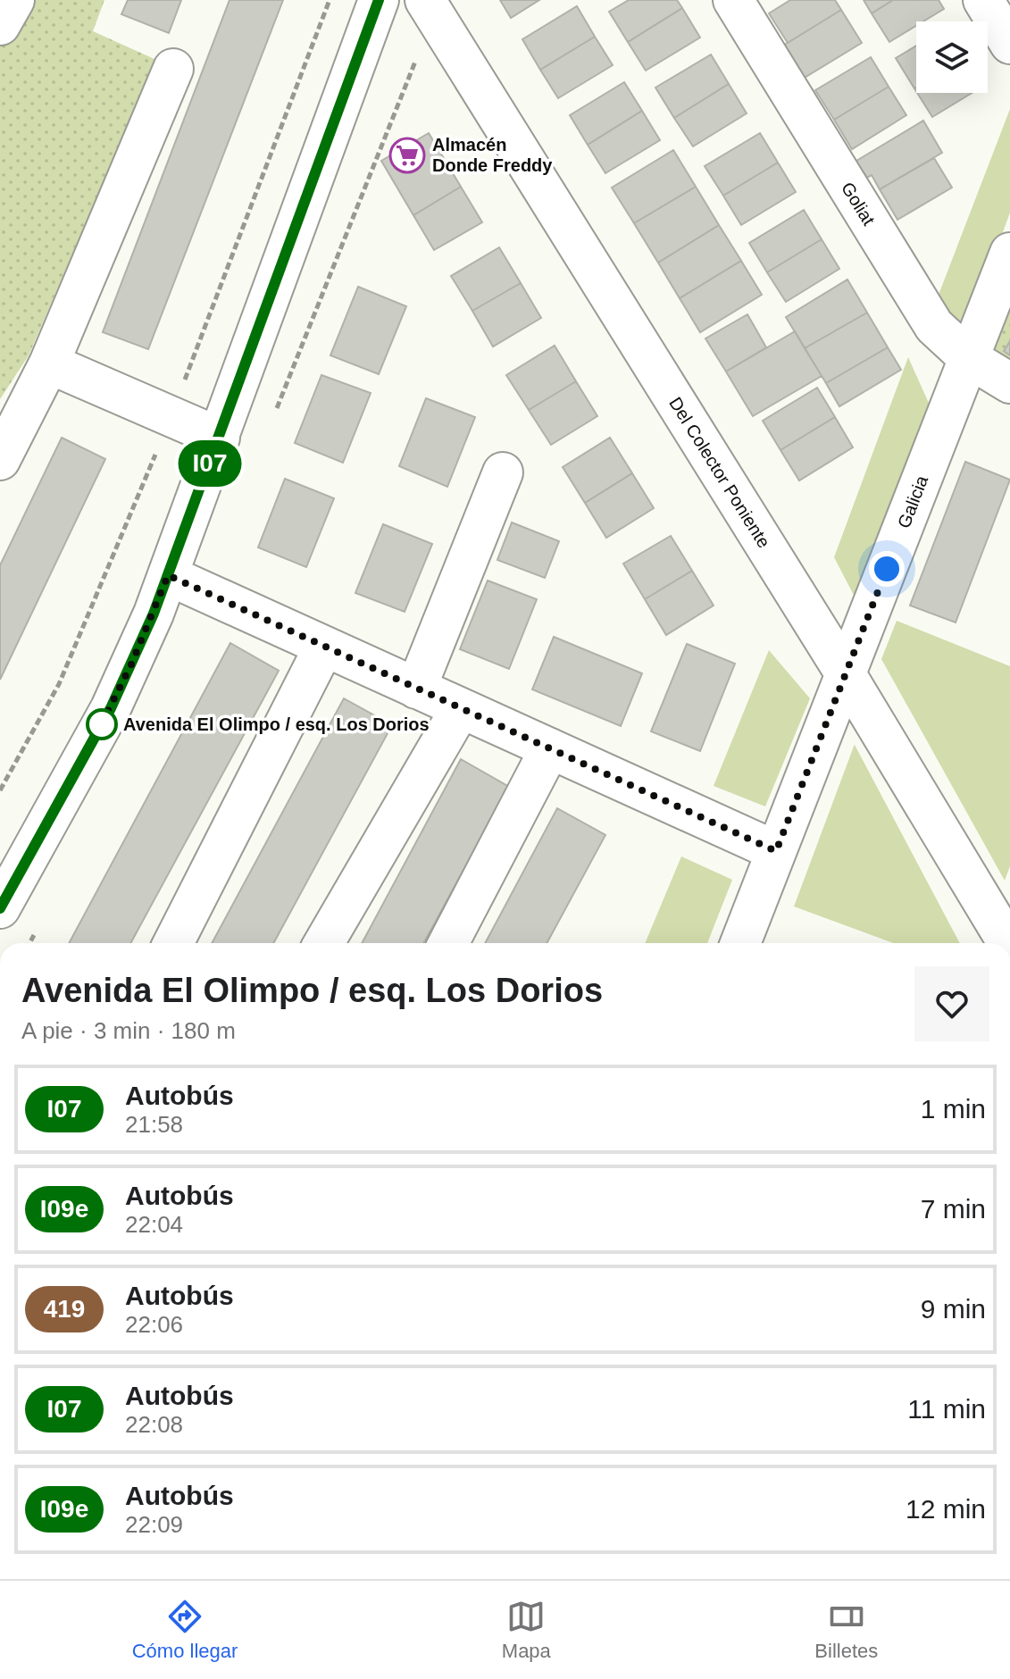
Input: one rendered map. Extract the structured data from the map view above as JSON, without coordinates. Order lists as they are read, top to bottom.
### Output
{
  "streets": {
    "street": ["Goliat", "Del Colector Poniente", "Galicia"]
  },
  "crossings": [
    ["Goliat", "Galicia"],
    ["Del Colector Poniente", "Galicia"]
  ],
  "places": {
    "supermarket": ["Almacén Donde Freddy"],
    "other": ["Avenida El Olimpo / esq. Los Dorios"]
  },
  "lines": ["bus line I07"],
  "page": {
    "on_map": "I07",
    "heading": ["Avenida El Olimpo / esq. Los Dorios", "A pie · 3 min · 180 m"],
    "list": [
      {
        "mark": "I07",
        "name": "Autobús",
        "note": "21:58",
        "value": "1 min"
      },
      {
        "mark": "I09e",
        "name": "Autobús",
        "note": "22:04",
        "value": "7 min"
      },
      {
        "mark": "419",
        "name": "Autobús",
        "note": "22:06",
        "value": "9 min"
      },
      {
        "mark": "I07",
        "name": "Autobús",
        "note": "22:08",
        "value": "11 min"
      },
      {
        "mark": "I09e",
        "name": "Autobús",
        "note": "22:09",
        "value": "12 min"
      }
    ],
    "tabs": ["Cómo llegar", "Mapa", "Billetes"]
  }
}
